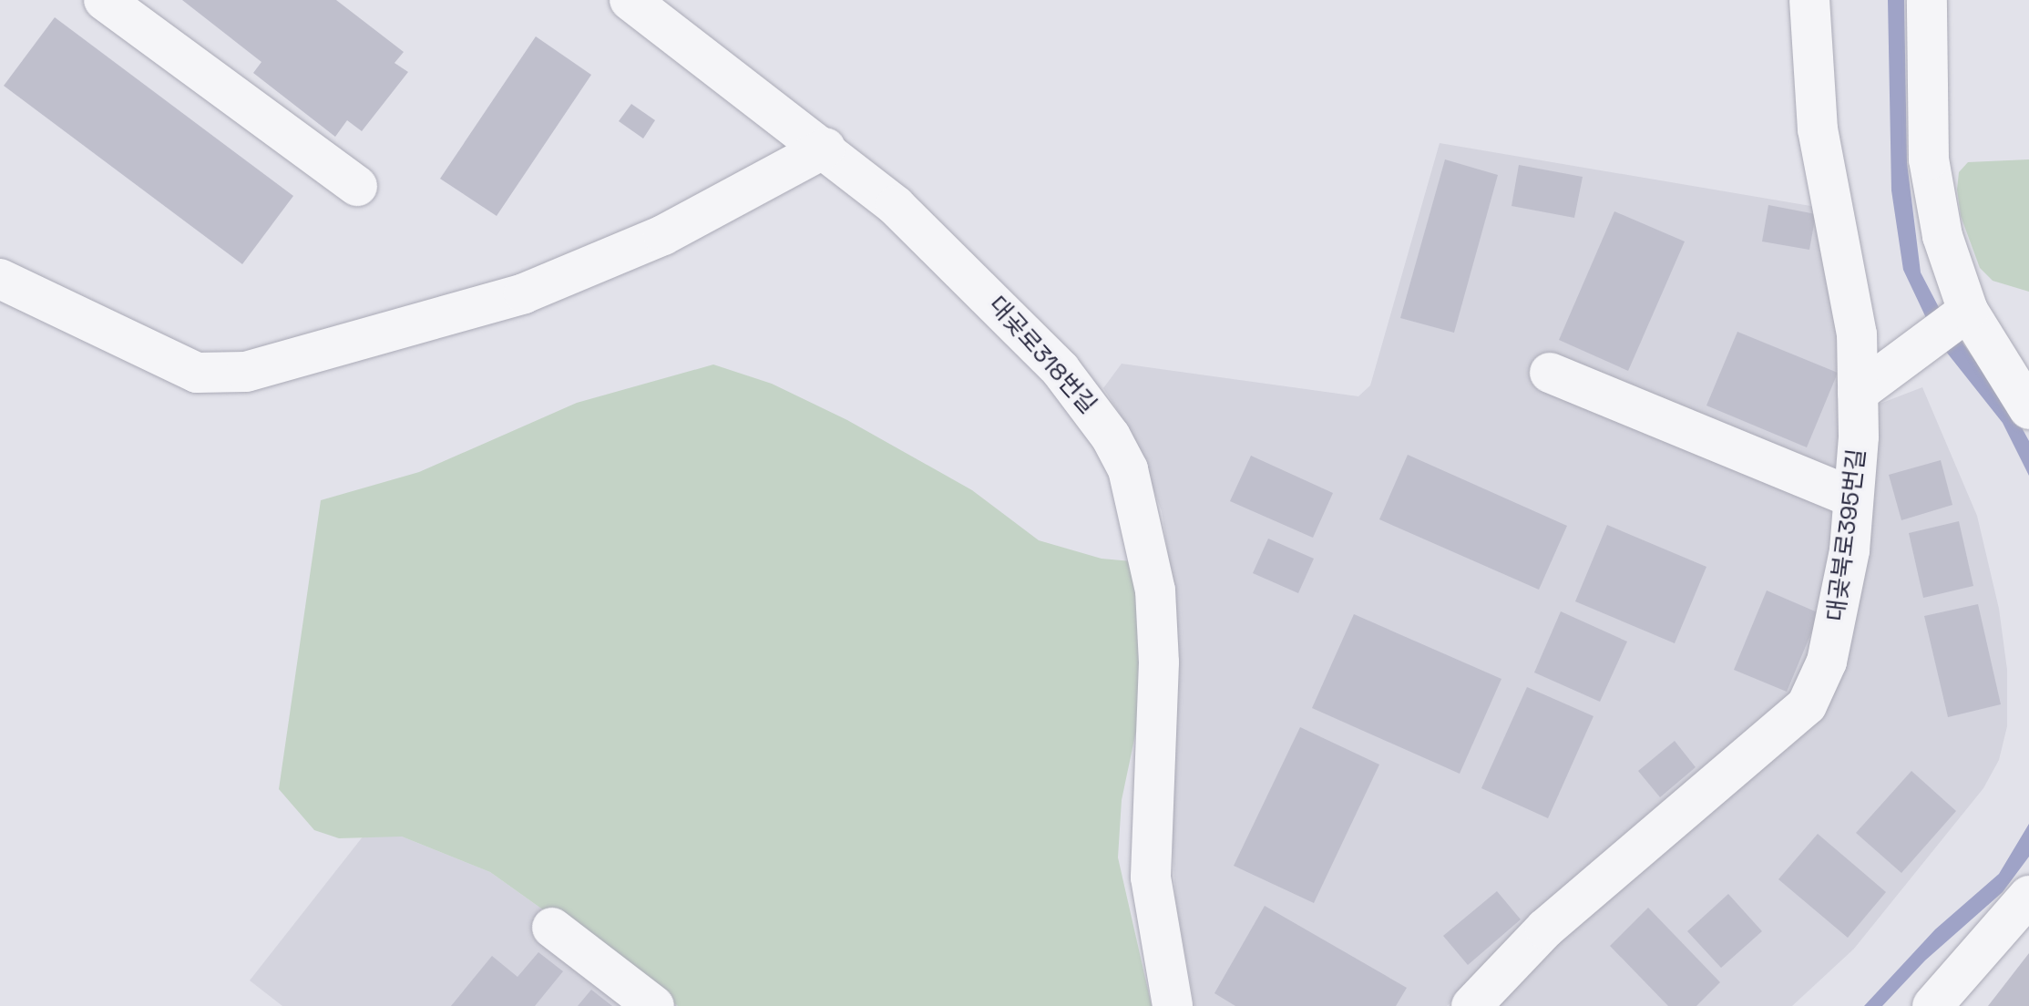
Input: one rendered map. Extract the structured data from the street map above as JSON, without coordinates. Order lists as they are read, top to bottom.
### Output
{
  "streets": {
    "street": ["대곶로318번길", "대곶북로395번길"]
  }
}
